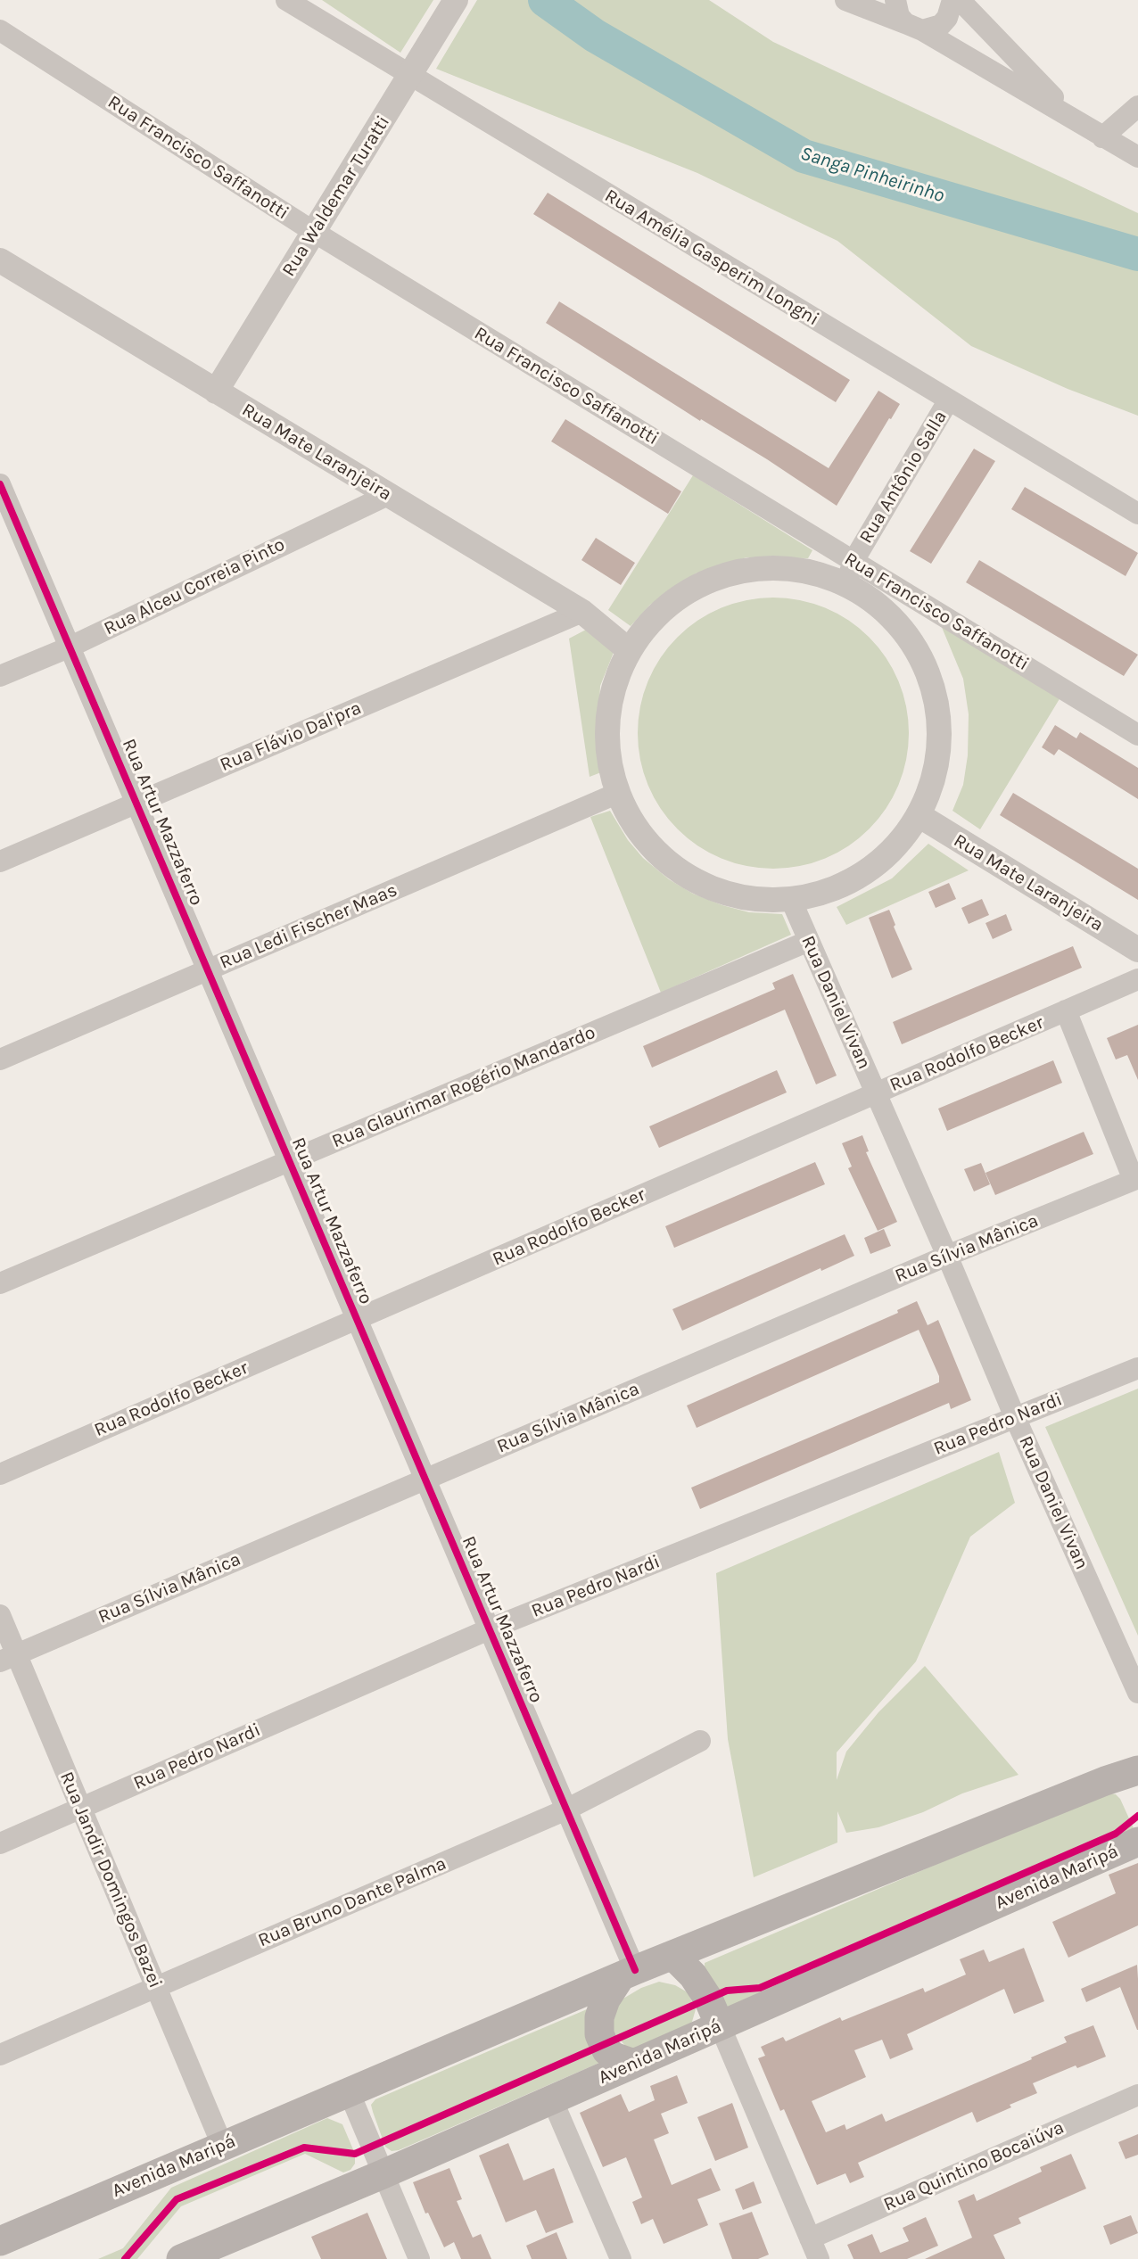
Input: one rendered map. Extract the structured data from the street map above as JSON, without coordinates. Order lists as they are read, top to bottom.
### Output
{
  "streets": {
    "main road": ["Avenida Maripá"],
    "street": [
      "Rua Francisco Saffanotti",
      "Rua Waldemar Turatti",
      "Rua Amélia Gasperim Longni",
      "Rua Mate Laranjeira",
      "Rua Antônio Salla",
      "Rua Alceu Correia Pinto",
      "Rua Flávio Dal'pra",
      "Rua Artur Mazzaferro",
      "Rua Ledi Fischer Maas",
      "Rua Daniel Vivan",
      "Rua Rodolfo Becker",
      "Rua Glaurimar Rogério Mandardo",
      "Rua Sílvia Mânica",
      "Rua Pedro Nardi",
      "Rua Jandir Domingos Bazei",
      "Rua Bruno Dante Palma",
      "Rua Quintino Bocaiúva"
    ]
  },
  "crossings": [
    ["Rua Francisco Saffanotti", "Rua Waldemar Turatti"],
    ["Rua Francisco Saffanotti", "Rua Antônio Salla"],
    ["Rua Waldemar Turatti", "Rua Amélia Gasperim Longni"],
    ["Rua Waldemar Turatti", "Rua Mate Laranjeira"],
    ["Rua Amélia Gasperim Longni", "Rua Antônio Salla"],
    ["Rua Mate Laranjeira", "Rua Alceu Correia Pinto"],
    ["Rua Mate Laranjeira", "Rua Flávio Dal'pra"],
    ["Rua Alceu Correia Pinto", "Rua Artur Mazzaferro"],
    ["Rua Flávio Dal'pra", "Rua Artur Mazzaferro"],
    ["Rua Artur Mazzaferro", "Rua Ledi Fischer Maas"],
    ["Rua Artur Mazzaferro", "Rua Rodolfo Becker"],
    ["Rua Artur Mazzaferro", "Rua Glaurimar Rogério Mandardo"],
    ["Rua Artur Mazzaferro", "Rua Sílvia Mânica"],
    ["Rua Artur Mazzaferro", "Rua Pedro Nardi"],
    ["Rua Artur Mazzaferro", "Avenida Maripá"],
    ["Rua Artur Mazzaferro", "Rua Bruno Dante Palma"],
    ["Rua Daniel Vivan", "Rua Rodolfo Becker"],
    ["Rua Daniel Vivan", "Rua Glaurimar Rogério Mandardo"],
    ["Rua Daniel Vivan", "Rua Sílvia Mânica"],
    ["Rua Daniel Vivan", "Rua Pedro Nardi"],
    ["Rua Sílvia Mânica", "Rua Jandir Domingos Bazei"],
    ["Rua Pedro Nardi", "Rua Jandir Domingos Bazei"],
    ["Avenida Maripá", "Rua Jandir Domingos Bazei"],
    ["Rua Jandir Domingos Bazei", "Rua Bruno Dante Palma"]
  ],
  "water": ["Sanga Pinheirinho"]
}
